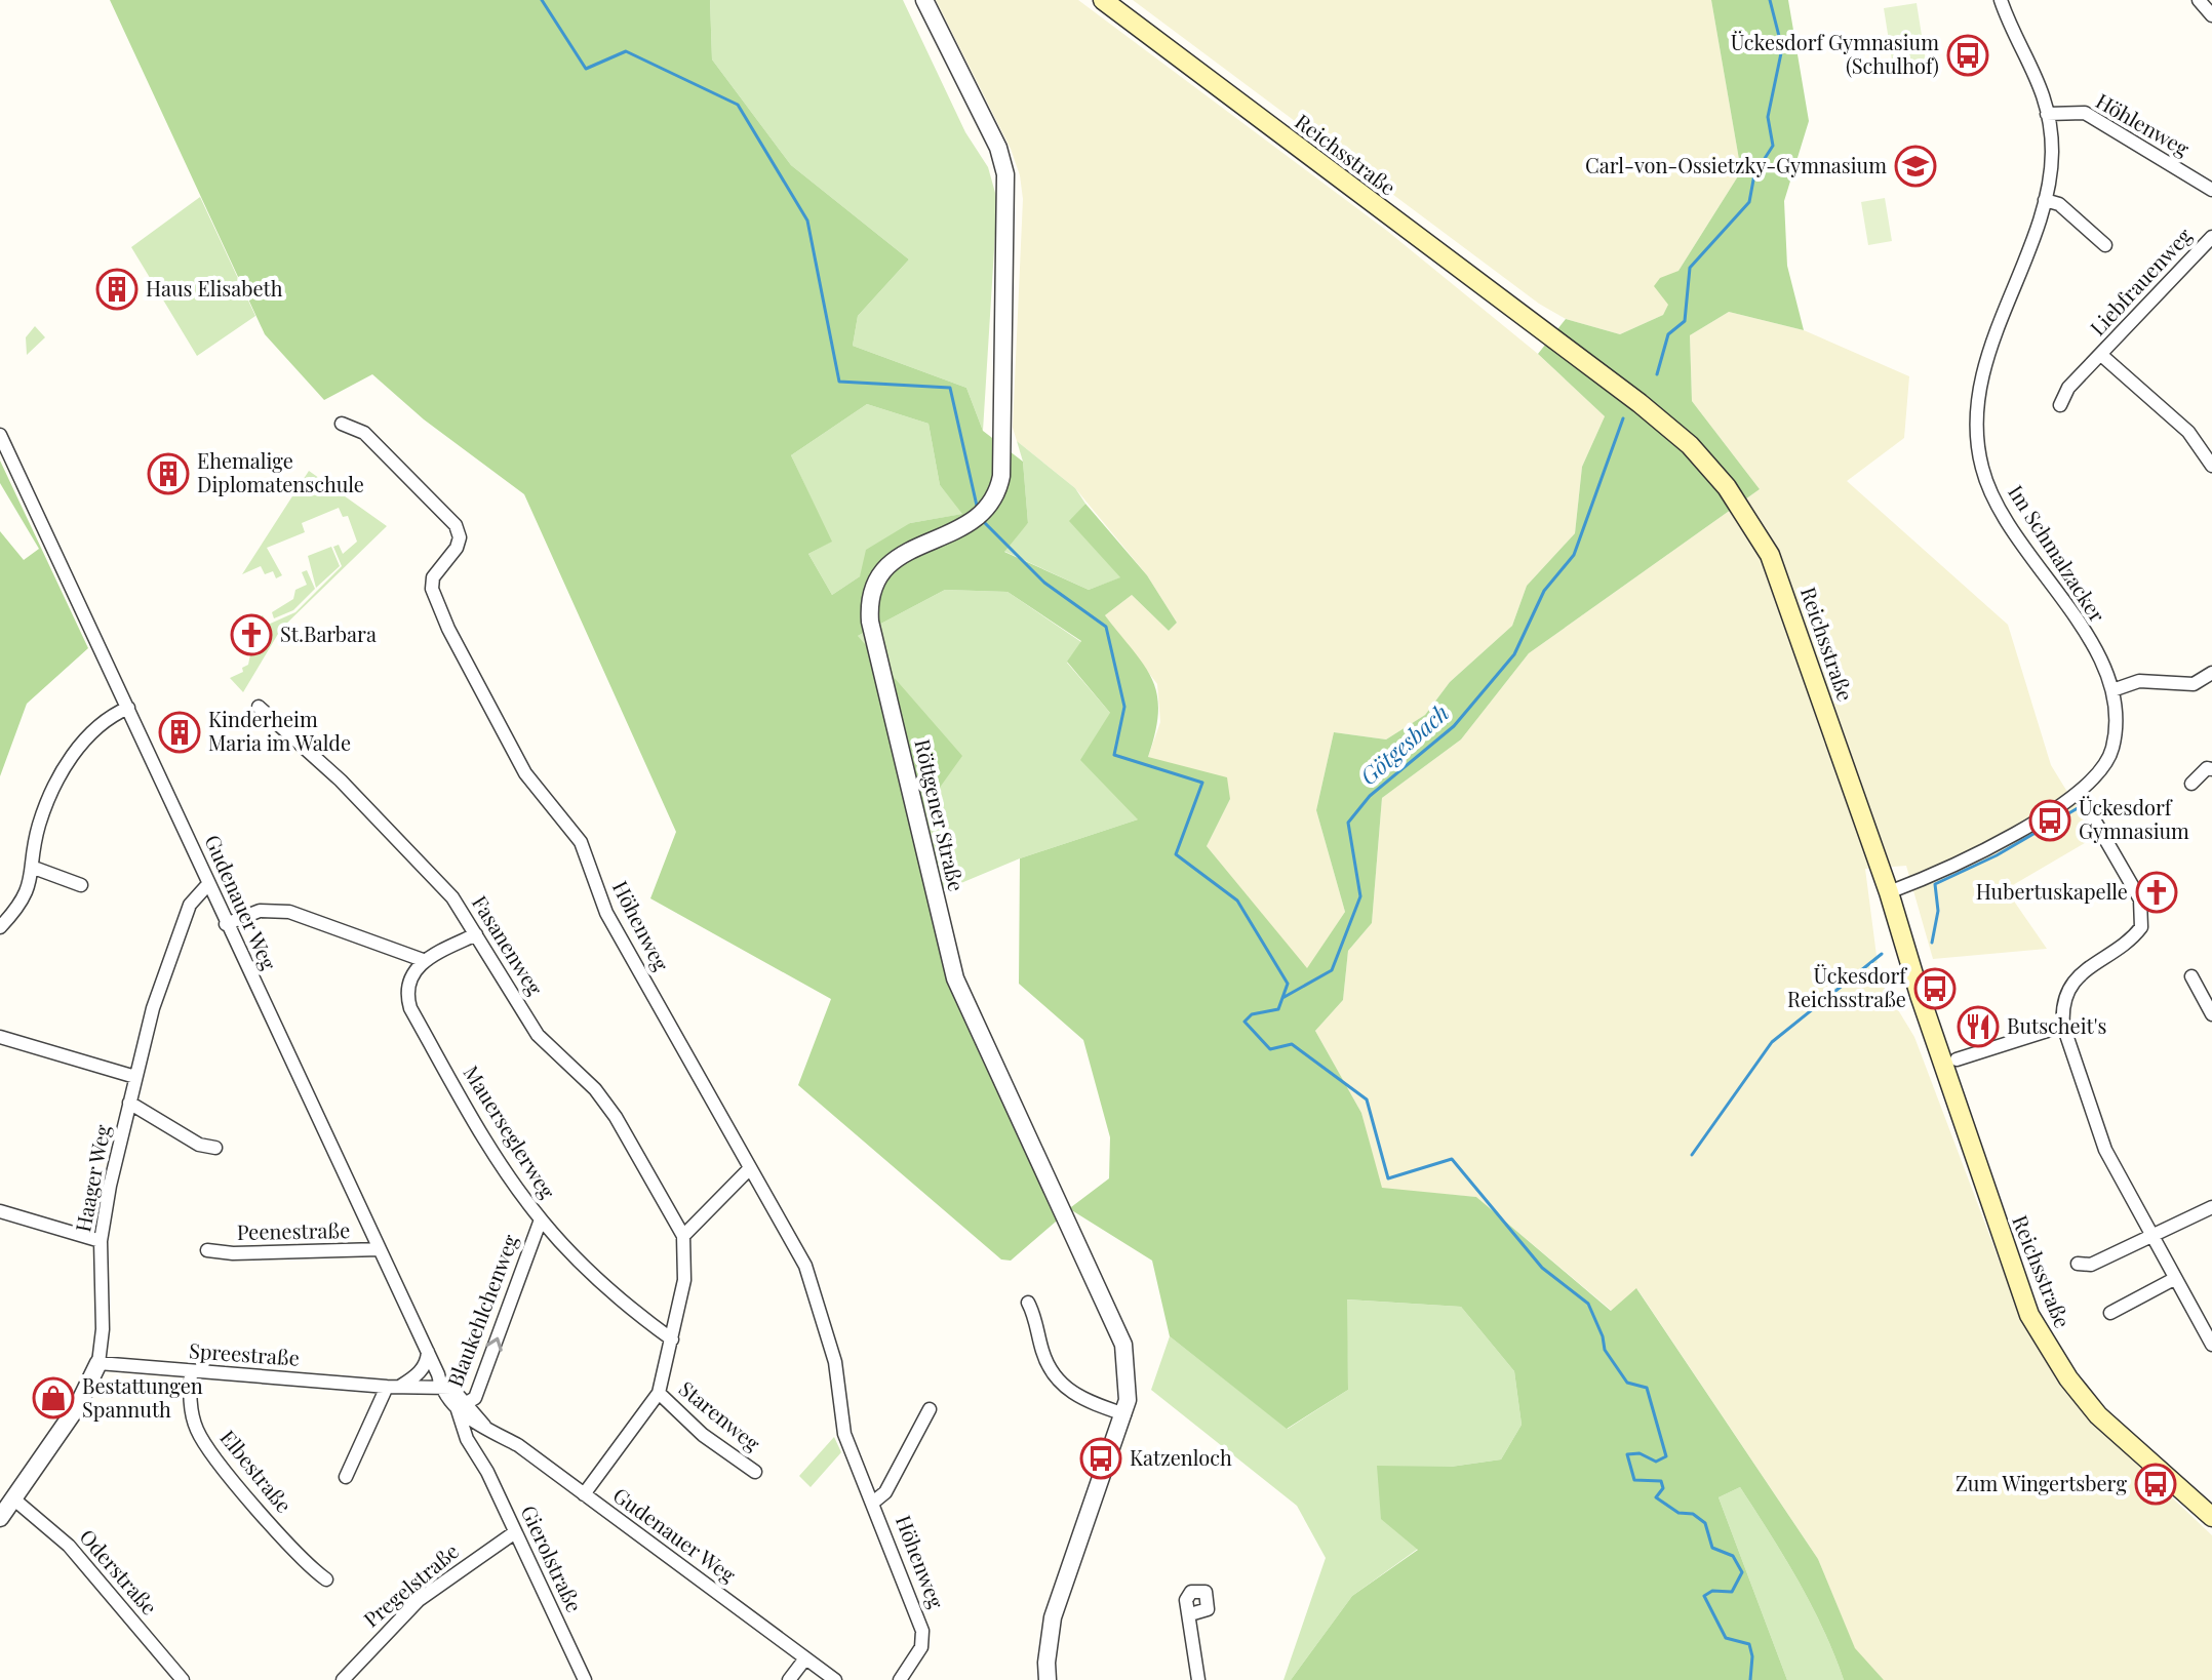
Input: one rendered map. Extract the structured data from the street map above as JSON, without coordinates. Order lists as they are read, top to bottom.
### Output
{
  "streets": {
    "main road": ["Reichsstraße"],
    "street": [
      "Höhlenweg",
      "Liebfrauenweg",
      "Im Schmalzacker",
      "Röttgener Straße",
      "Gudenauer Weg",
      "Höhenweg",
      "Fasanenweg",
      "Mauerseglerweg",
      "Haager Weg",
      "Peenestraße",
      "Blaukehlchenweg",
      "Spreestraße",
      "Starenweg",
      "Elbestraße",
      "Gierolstraße",
      "Oderstraße",
      "Pregelstraße"
    ]
  },
  "crossings": [
    ["Höhlenweg", "Im Schmalzacker"],
    ["Reichsstraße", "Im Schmalzacker"],
    ["Gudenauer Weg", "Haager Weg"],
    ["Gudenauer Weg", "Peenestraße"],
    ["Gudenauer Weg", "Blaukehlchenweg"],
    ["Gudenauer Weg", "Spreestraße"],
    ["Gudenauer Weg", "Gierolstraße"],
    ["Mauerseglerweg", "Blaukehlchenweg"],
    ["Haager Weg", "Spreestraße"],
    ["Haager Weg", "Oderstraße"],
    ["Blaukehlchenweg", "Gierolstraße"],
    ["Spreestraße", "Elbestraße"],
    ["Gierolstraße", "Pregelstraße"]
  ],
  "one_way": ["Blaukehlchenweg"],
  "water": ["Götgesbach"],
  "places": {
    "bus stop": [
      "Ückesdorf Gymnasium (Schulhof)",
      "Ückesdorf Gymnasium",
      "Ückesdorf Reichsstraße",
      "Katzenloch",
      "Zum Wingertsberg"
    ],
    "school or university": ["Carl-von-Ossietzky-Gymnasium"],
    "building": ["Haus Elisabeth", "Ehemalige Diplomatenschule", "Kinderheim Maria im Walde"],
    "church": ["St.Barbara", "Hubertuskapelle"],
    "restaurant": ["Butscheit's"],
    "shop": ["Bestattungen Spannuth"]
  }
}
